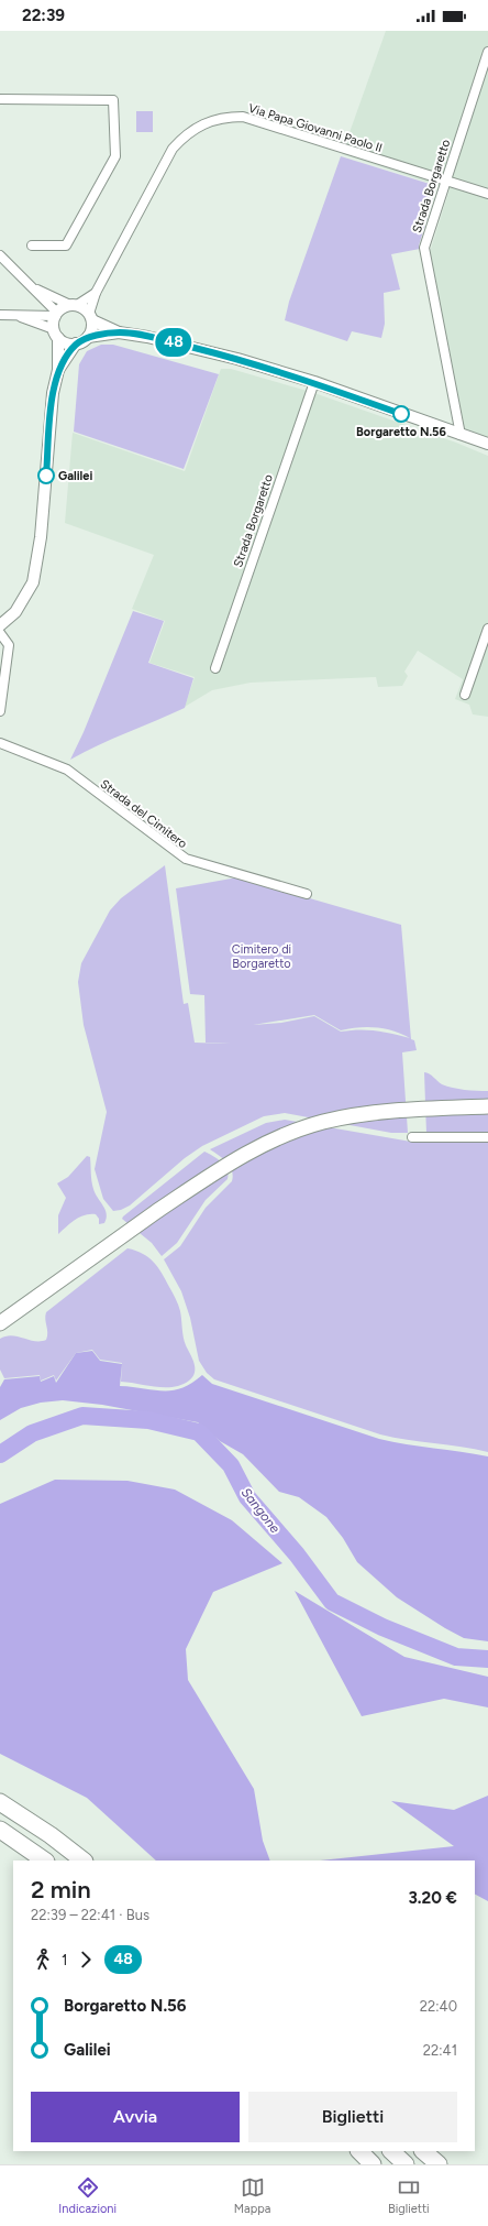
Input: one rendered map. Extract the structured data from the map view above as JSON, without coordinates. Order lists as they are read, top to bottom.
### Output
{
  "streets": {
    "street": ["Via Papa Giovanni Paolo II", "Strada Borgaretto", "Strada del Cimitero"]
  },
  "crossings": [
    ["Via Papa Giovanni Paolo II", "Strada Borgaretto"]
  ],
  "water": ["Sangone"],
  "parks": ["Cimitero di Borgaretto"],
  "places": ["Borgaretto N.56", "Galilei"],
  "lines": ["bus line 48"],
  "page": {
    "status": "22:39",
    "on_map": "48",
    "heading": ["2 min", "22:39 – 22:41 · Bus", "3.20 €"],
    "legs": ["1", "48"],
    "list": [
      {
        "name": "Borgaretto N.56",
        "value": "22:40"
      },
      {
        "name": "Galilei",
        "value": "22:41"
      }
    ],
    "buttons": ["Avvia", "Biglietti"],
    "tabs": ["Indicazioni", "Mappa", "Biglietti"]
  }
}
